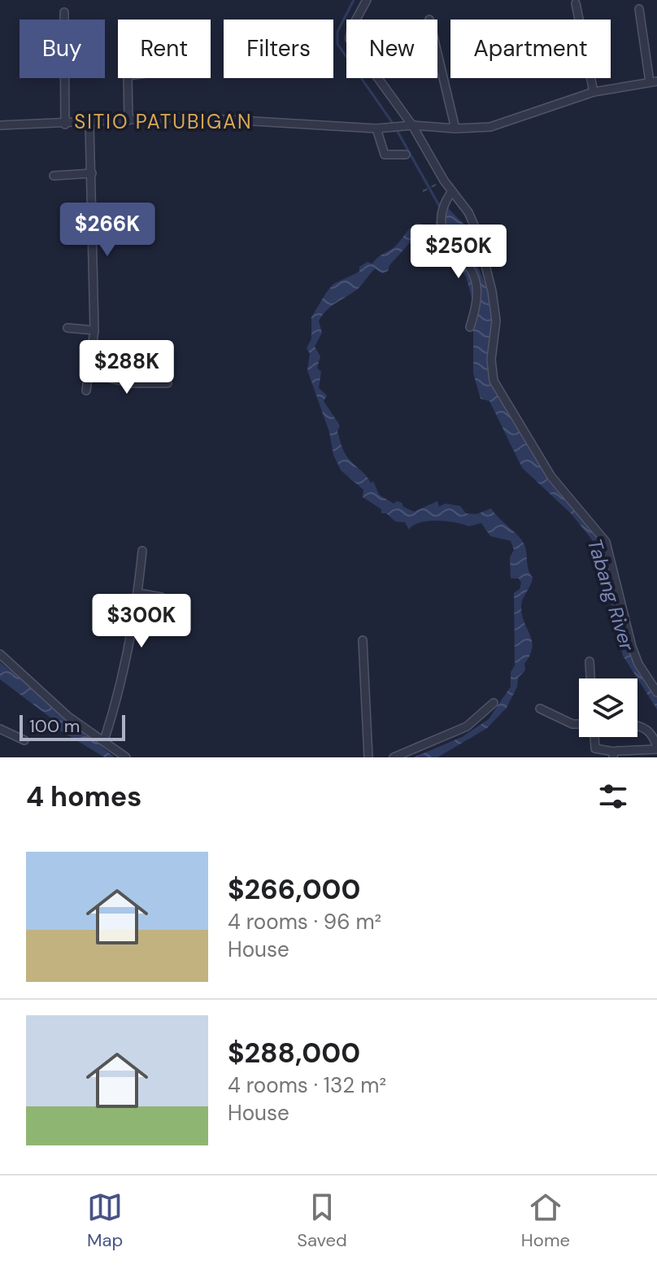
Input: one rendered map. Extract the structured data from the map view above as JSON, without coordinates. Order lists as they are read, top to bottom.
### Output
{
  "districts": ["SITIO PATUBIGAN"],
  "water": ["Tabang River"],
  "scale_bar": "100 m",
  "page": {
    "chip": [
      "Buy",
      "Rent",
      "Filters",
      "New",
      "Apartment"
    ],
    "price": [
      "$266K",
      "$250K",
      "$288K",
      "$300K"
    ],
    "scale": "100 m",
    "heading": "4 homes",
    "list": [
      {
        "name": "$266,000",
        "note": "4 rooms · 96 m² · House"
      },
      {
        "name": "$288,000",
        "note": "4 rooms · 132 m² · House"
      }
    ],
    "tabs": ["Map", "Saved", "Home"]
  }
}
